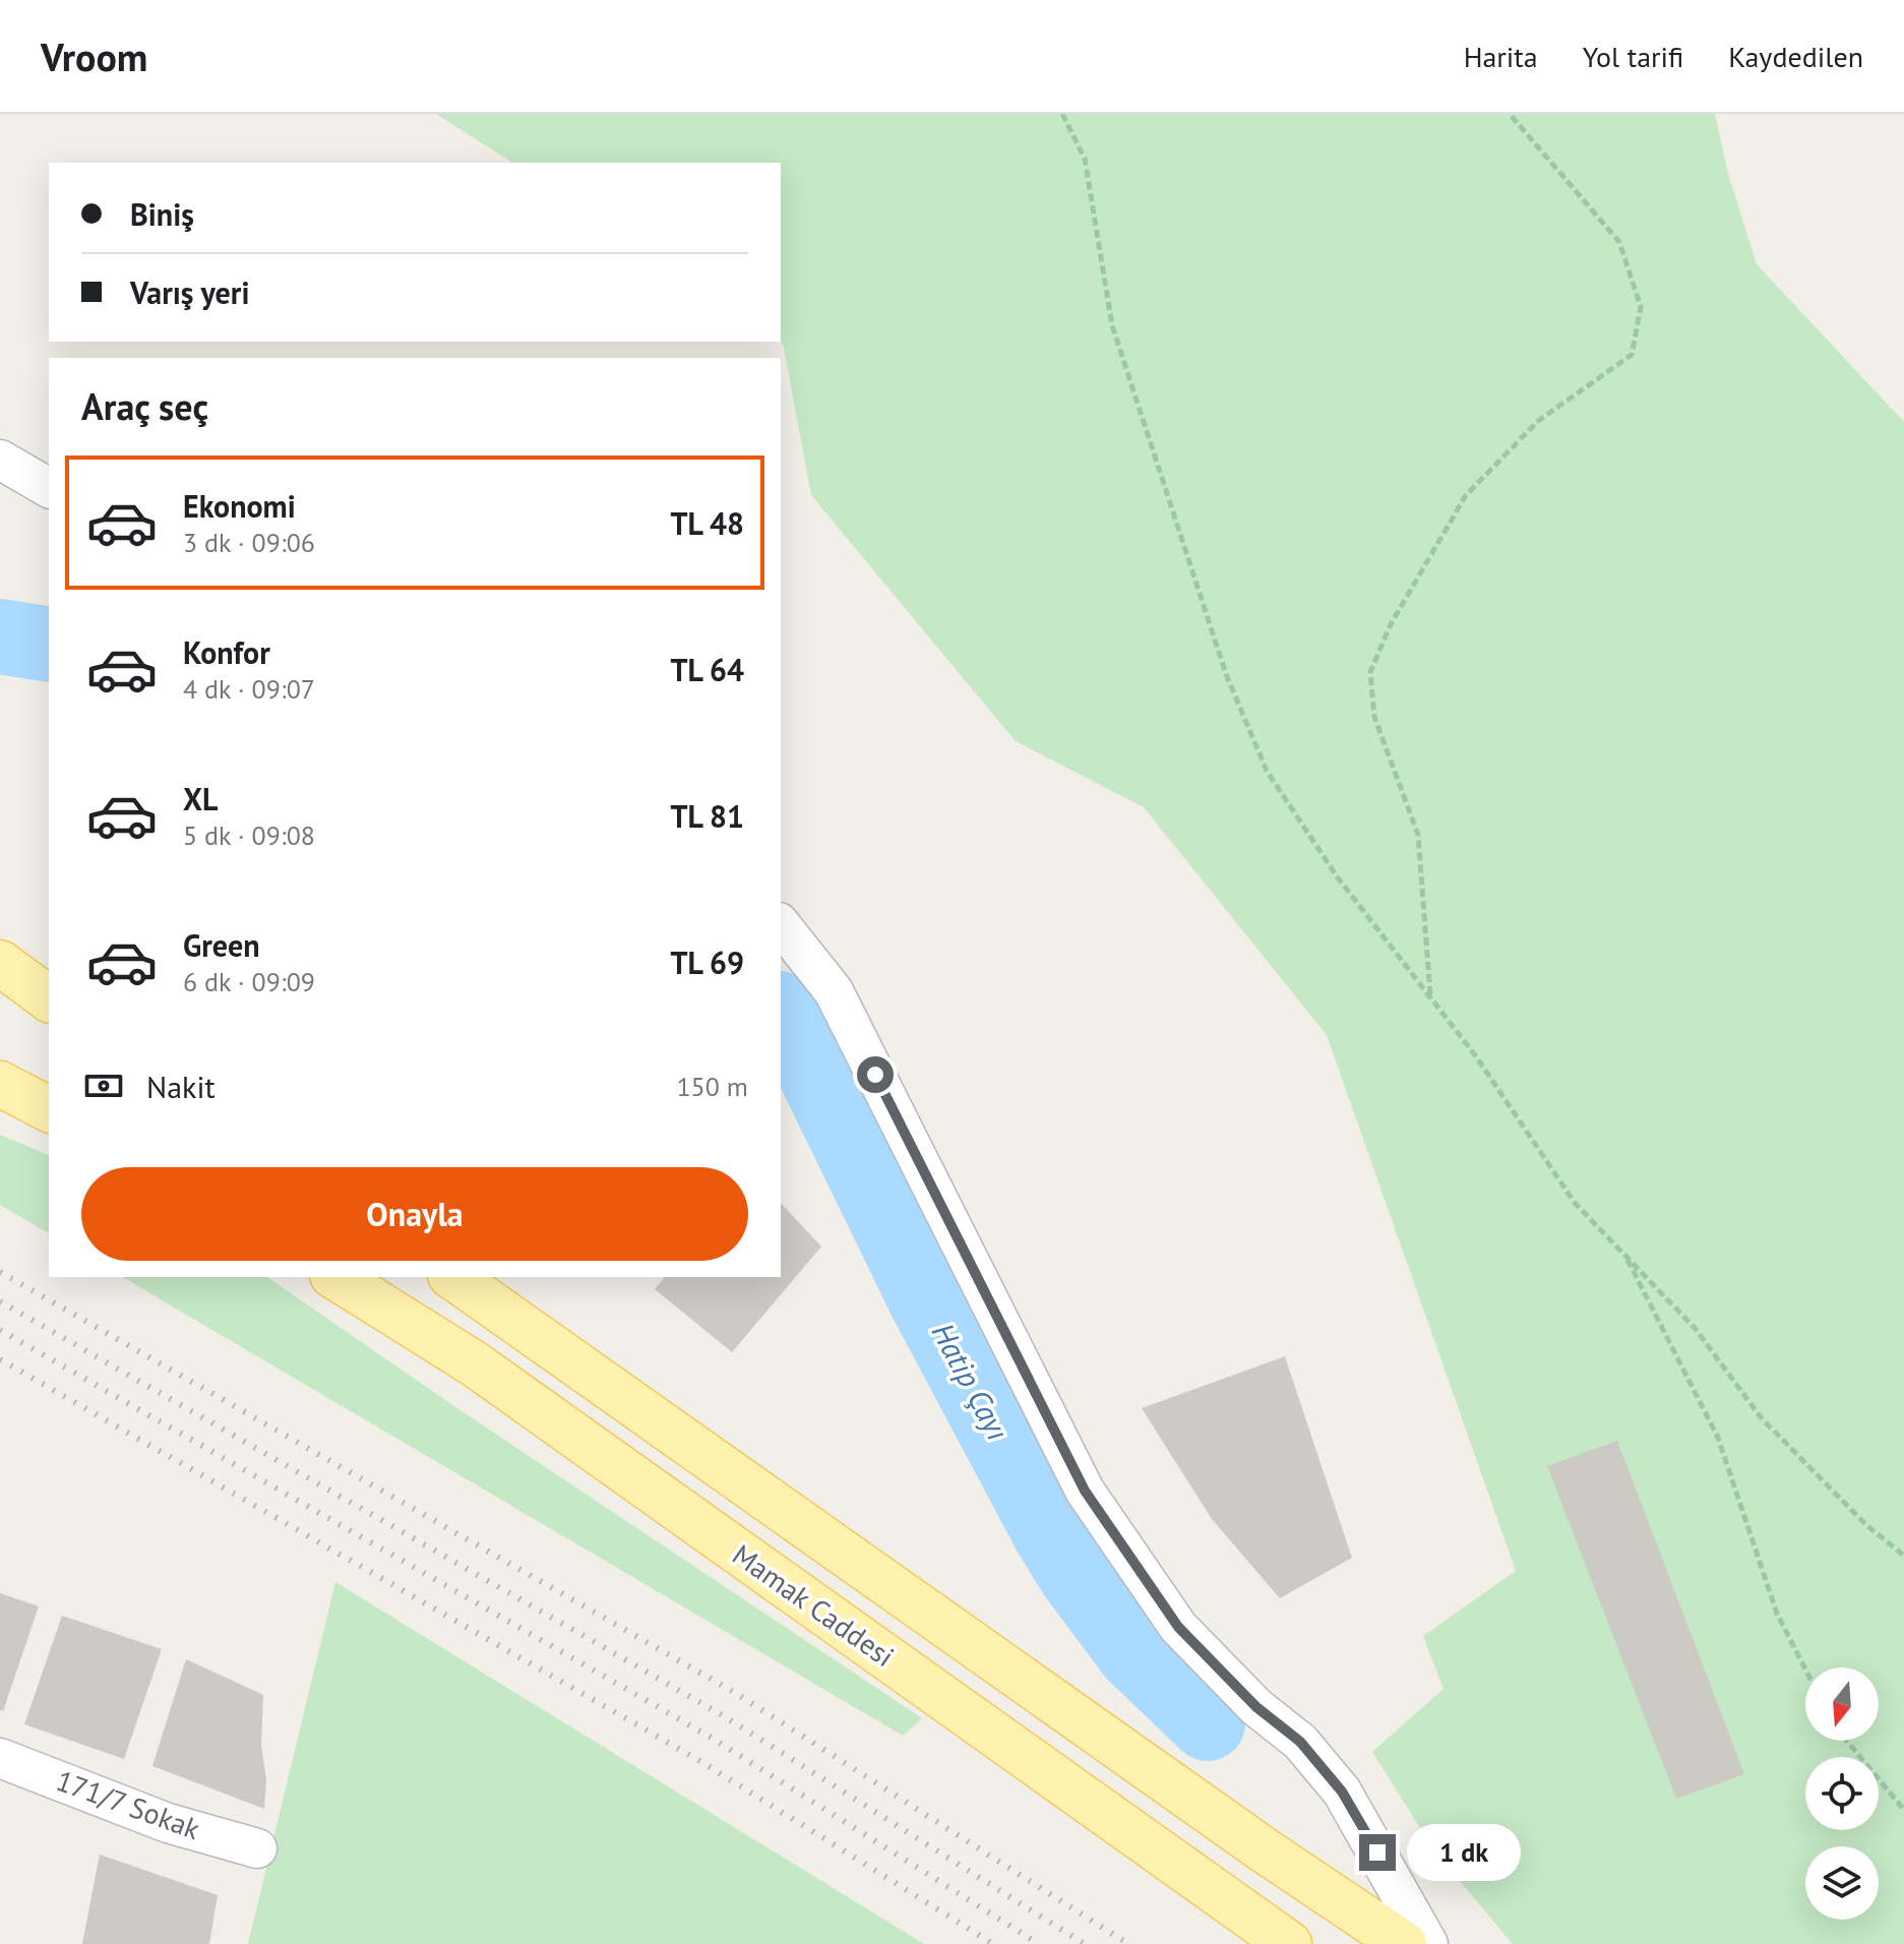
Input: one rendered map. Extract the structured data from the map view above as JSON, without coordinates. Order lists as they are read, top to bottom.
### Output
{
  "streets": {
    "main road": ["Mamak Caddesi"],
    "street": ["171/7 Sokak"]
  },
  "water": ["Hatip Çayı"],
  "north": "bottom",
  "page": {
    "header": "Vroom",
    "nav": ["Harita", "Yol tarifi", "Kaydedilen"],
    "banner": ["Biniş", "Varış yeri"],
    "heading": "Araç seç",
    "list": [
      {
        "name": "Ekonomi",
        "note": "3 dk · 09:06",
        "value": "TL 48"
      },
      {
        "name": "Konfor",
        "note": "4 dk · 09:07",
        "value": "TL 64"
      },
      {
        "name": "XL",
        "note": "5 dk · 09:08",
        "value": "TL 81"
      },
      {
        "name": "Green",
        "note": "6 dk · 09:09",
        "value": "TL 69"
      }
    ],
    "pay": ["Nakit", "150 m"],
    "buttons": "Onayla",
    "bubble": "1 dk"
  }
}
